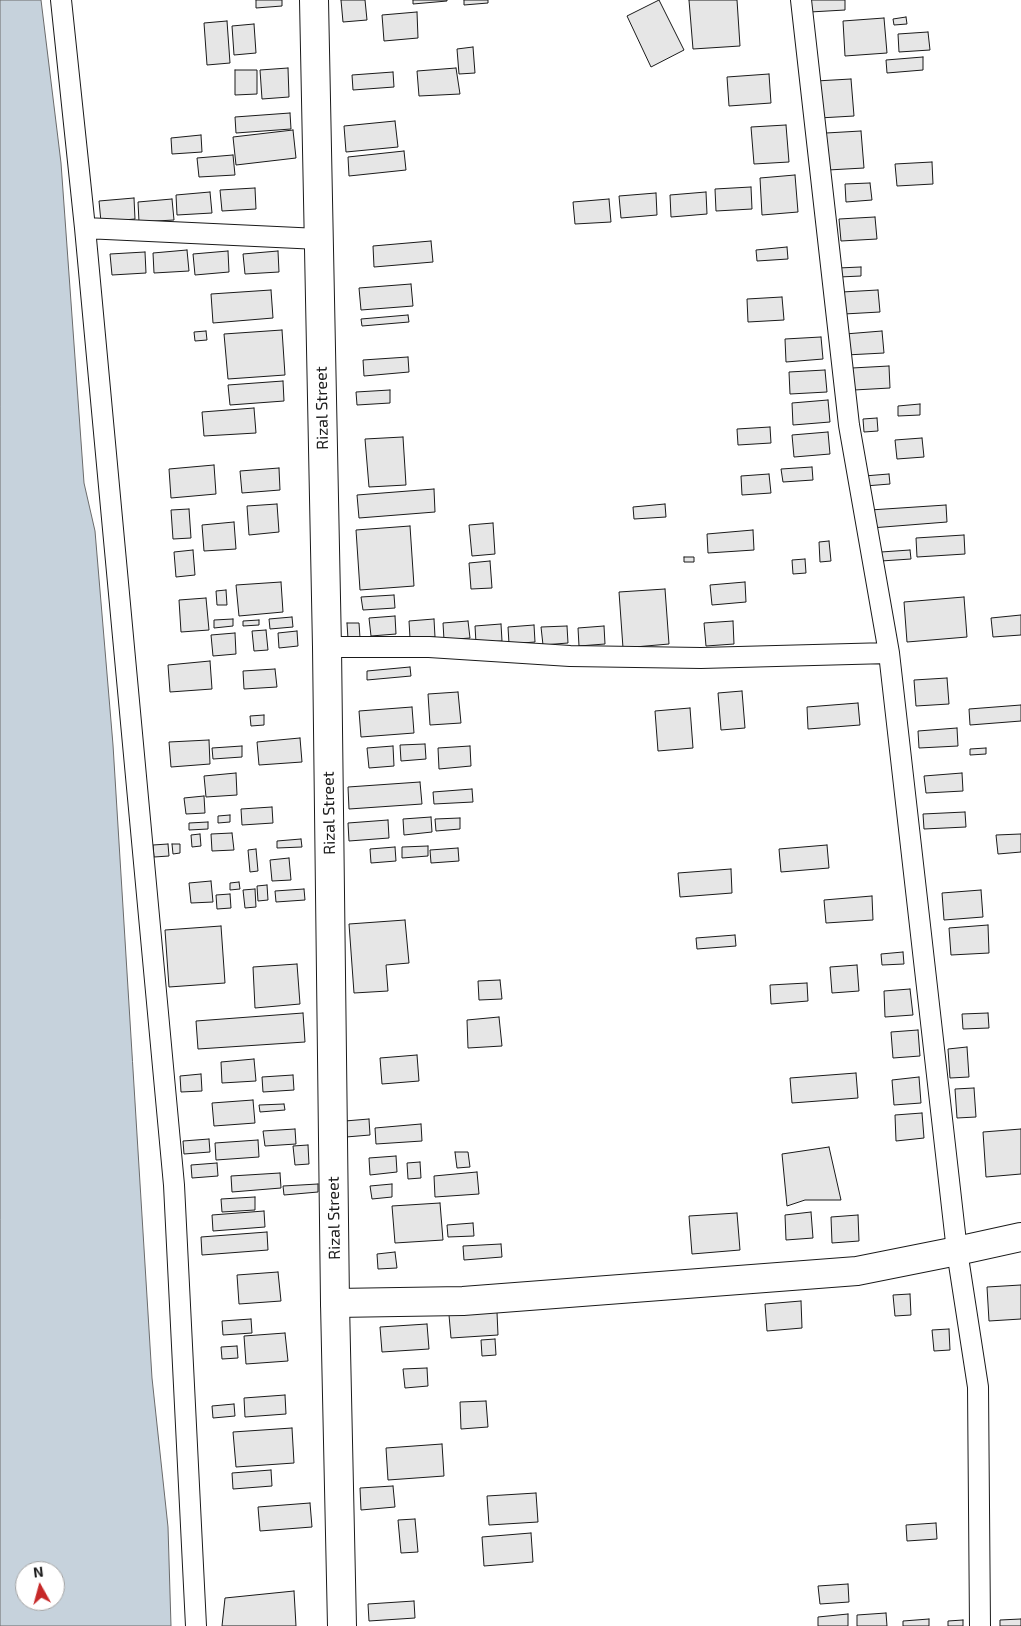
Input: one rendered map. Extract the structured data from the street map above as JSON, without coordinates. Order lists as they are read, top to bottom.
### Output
{
  "streets": {
    "main road": ["Rizal Street"]
  },
  "north": "top"
}
